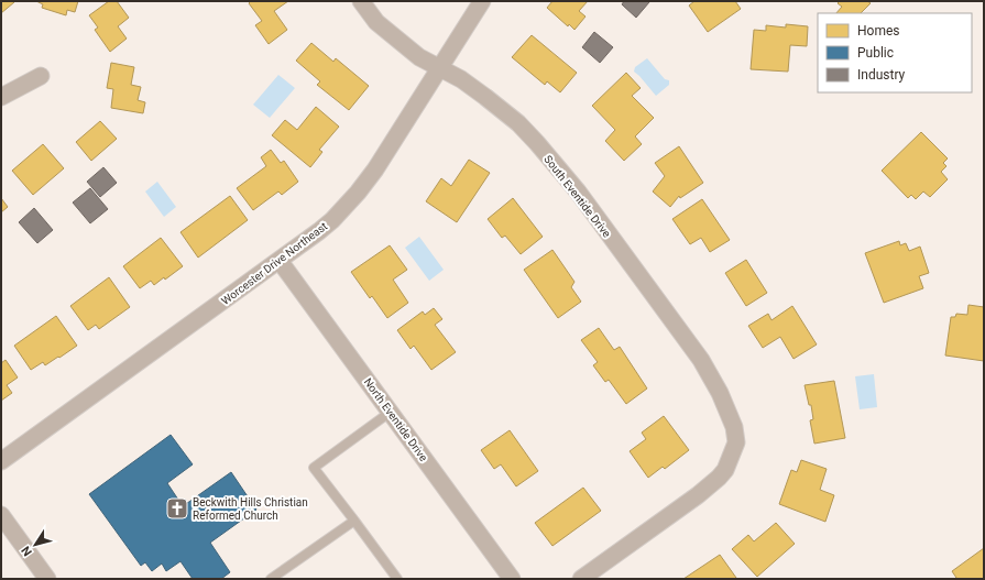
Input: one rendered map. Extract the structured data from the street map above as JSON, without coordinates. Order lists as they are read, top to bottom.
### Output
{
  "streets": {
    "street": ["South Eventide Drive", "Worcester Drive Northeast", "North Eventide Drive"]
  },
  "crossings": [
    ["South Eventide Drive", "Worcester Drive Northeast"],
    ["Worcester Drive Northeast", "North Eventide Drive"]
  ],
  "places": {
    "church": ["Beckwith Hills Christian Reformed Church"]
  },
  "legend": ["Homes", "Public", "Industry"],
  "north": "bottom left"
}
